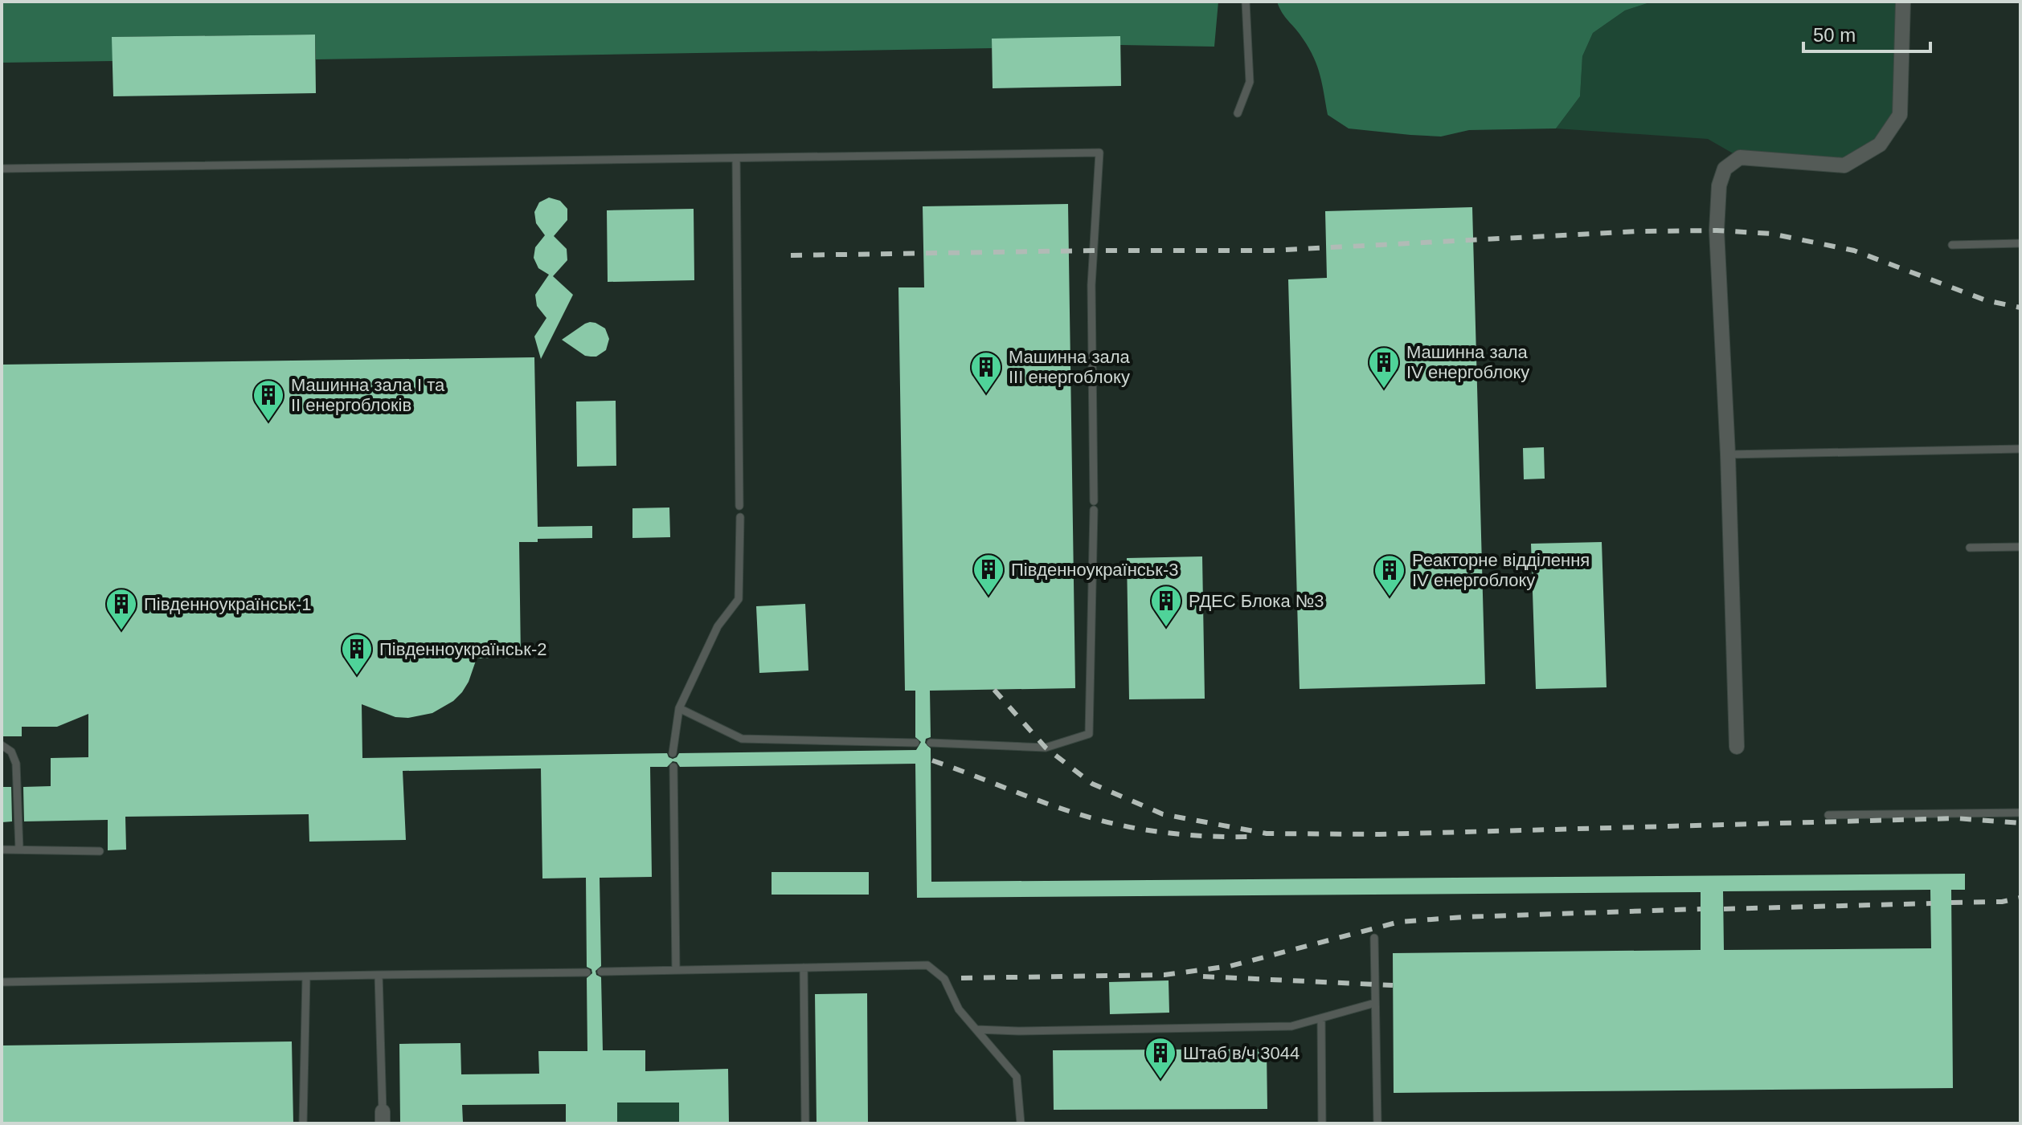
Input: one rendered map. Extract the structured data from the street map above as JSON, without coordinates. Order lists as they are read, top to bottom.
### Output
{
  "places": {
    "building": [
      "Машинна зала IV енергоблоку",
      "Машинна зала III енергоблоку",
      "Машинна зала I та II енергоблоків",
      "Південноукраїнськ-3",
      "Реакторне відділення IV енергоблоку",
      "РДЕС Блока №3",
      "Південноукраїнськ-1",
      "Південноукраїнськ-2",
      "Штаб в/ч 3044"
    ]
  },
  "scale_bar": "50 m"
}
